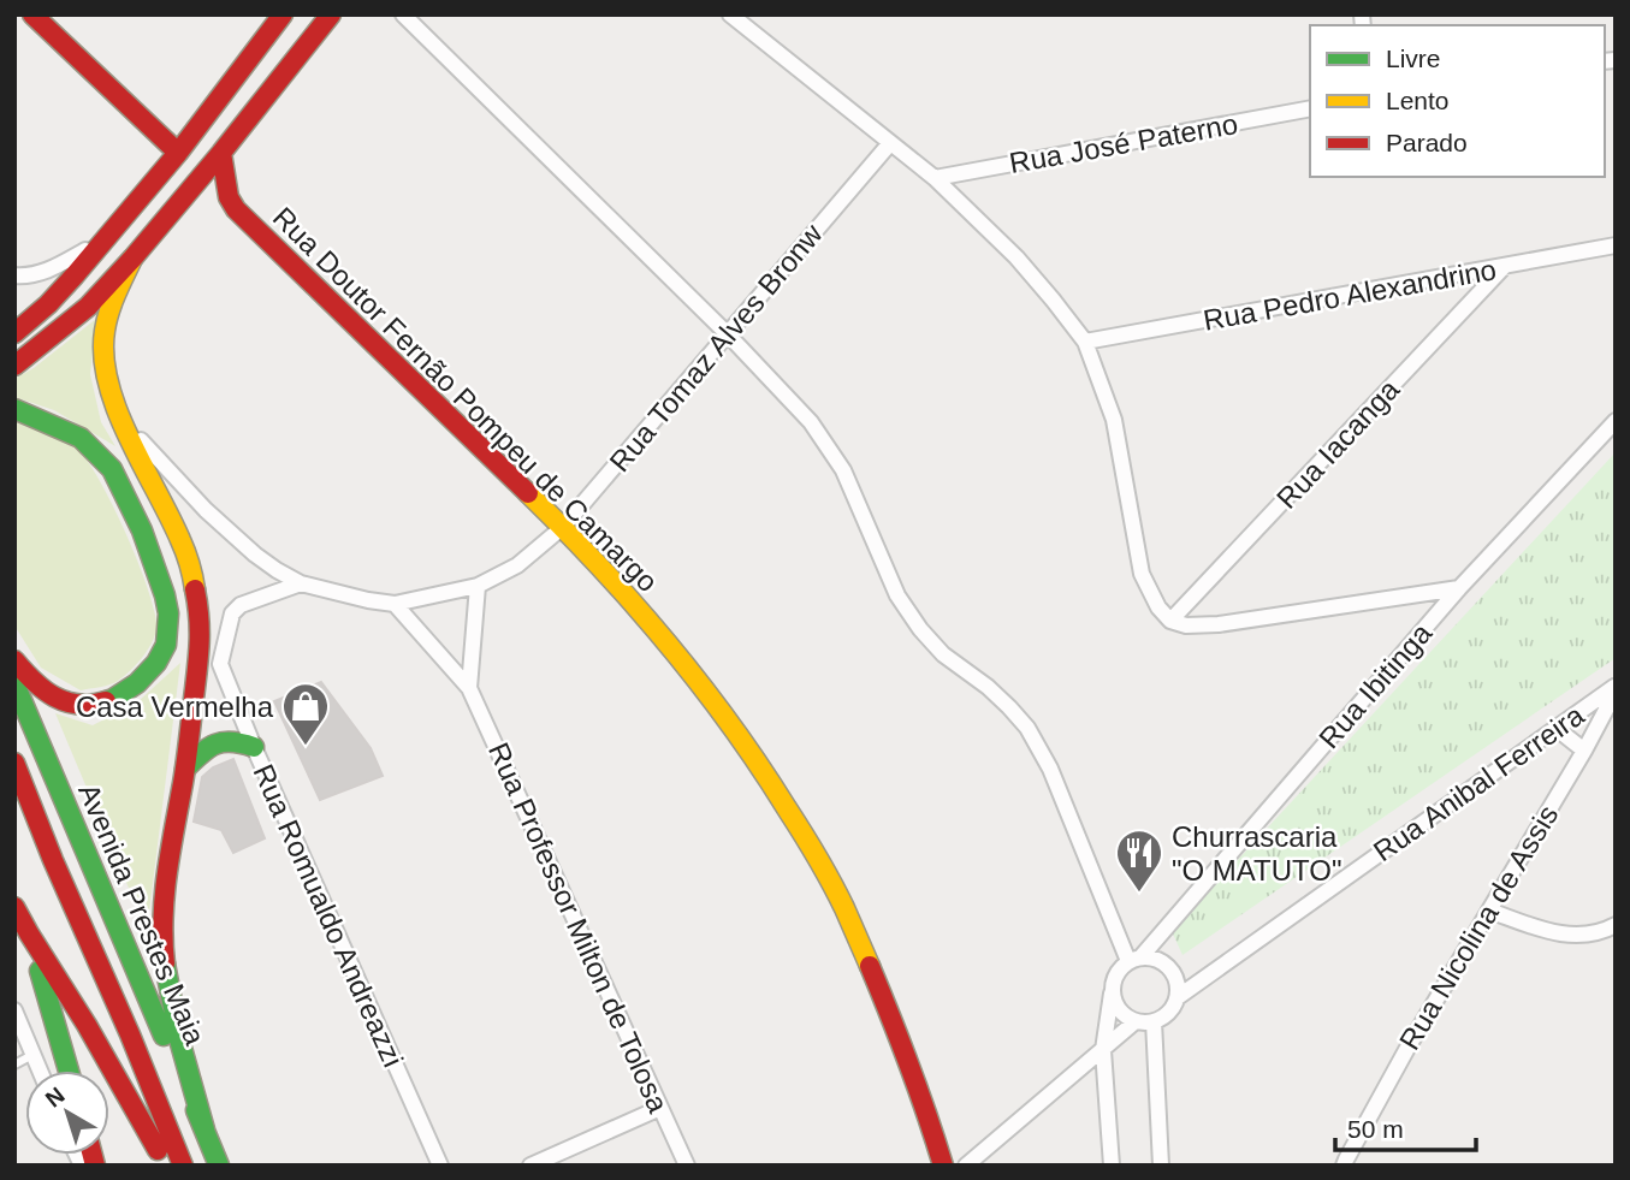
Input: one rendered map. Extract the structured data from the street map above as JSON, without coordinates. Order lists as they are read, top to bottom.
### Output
{
  "streets": {
    "main road": ["Rua Doutor Fernão Pompeu de Camargo", "Avenida Prestes Maia"],
    "street": [
      "Rua José Paterno",
      "Rua Pedro Alexandrino",
      "Rua Tomaz Alves Bronw",
      "Rua Iacanga",
      "Rua Ibitinga",
      "Rua Anibal Ferreira",
      "Rua Romualdo Andreazzi",
      "Rua Professor Milton de Tolosa",
      "Rua Nicolina de Assis"
    ]
  },
  "crossings": [
    ["Rua Pedro Alexandrino", "Rua Iacanga"],
    ["Rua Tomaz Alves Bronw", "Rua Doutor Fernão Pompeu de Camargo"],
    ["Rua Tomaz Alves Bronw", "Rua Romualdo Andreazzi"],
    ["Rua Tomaz Alves Bronw", "Rua Professor Milton de Tolosa"],
    ["Rua Ibitinga", "Rua Anibal Ferreira"],
    ["Rua Anibal Ferreira", "Rua Nicolina de Assis"]
  ],
  "places": {
    "shop": ["Casa Vermelha"],
    "restaurant": ["Churrascaria \"O MATUTO\""]
  },
  "legend": ["Livre", "Lento", "Parado"],
  "scale_bar": "50 m",
  "north": "top left"
}
